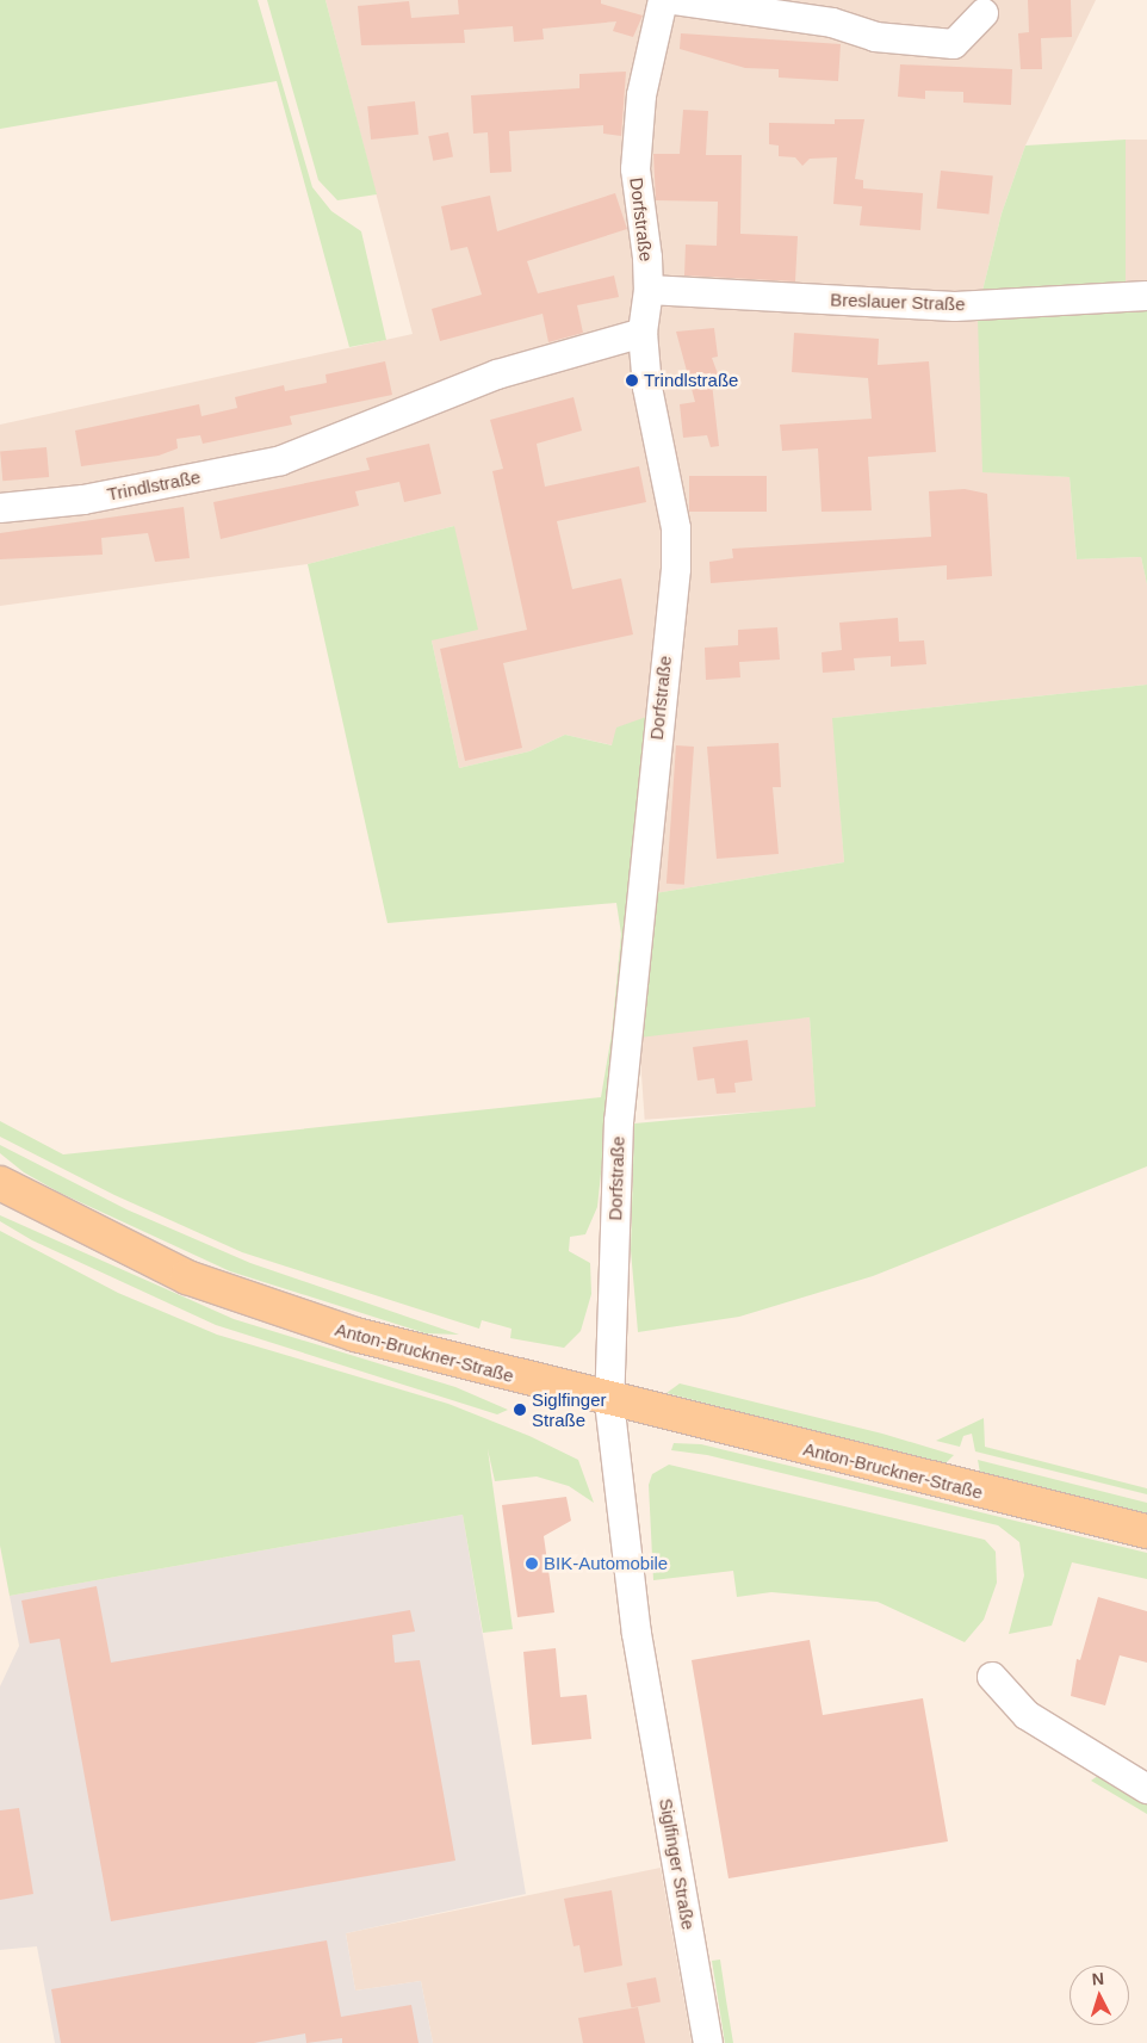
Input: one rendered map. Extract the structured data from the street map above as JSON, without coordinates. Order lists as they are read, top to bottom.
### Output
{
  "streets": {
    "main road": ["Anton-Bruckner-Straße"],
    "street": [
      "Dorfstraße",
      "Breslauer Straße",
      "Trindlstraße",
      "Siglfinger Straße"
    ]
  },
  "crossings": [
    ["Dorfstraße", "Breslauer Straße"],
    ["Dorfstraße", "Trindlstraße"],
    ["Dorfstraße", "Anton-Bruckner-Straße"],
    ["Dorfstraße", "Siglfinger Straße"],
    ["Anton-Bruckner-Straße", "Siglfinger Straße"]
  ],
  "places": ["Trindlstraße", "Siglfinger Straße", "BIK-Automobile"],
  "north": "top"
}
